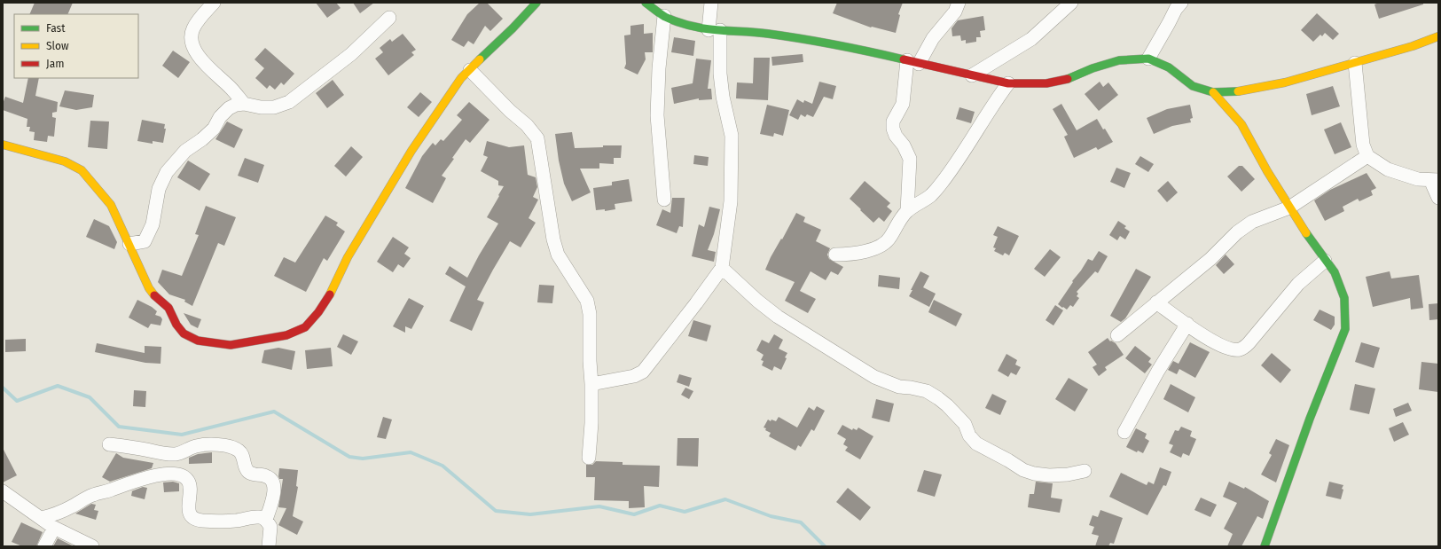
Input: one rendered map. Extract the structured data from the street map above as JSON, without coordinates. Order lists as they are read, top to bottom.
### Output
{
  "legend": ["Fast", "Slow", "Jam"]
}
